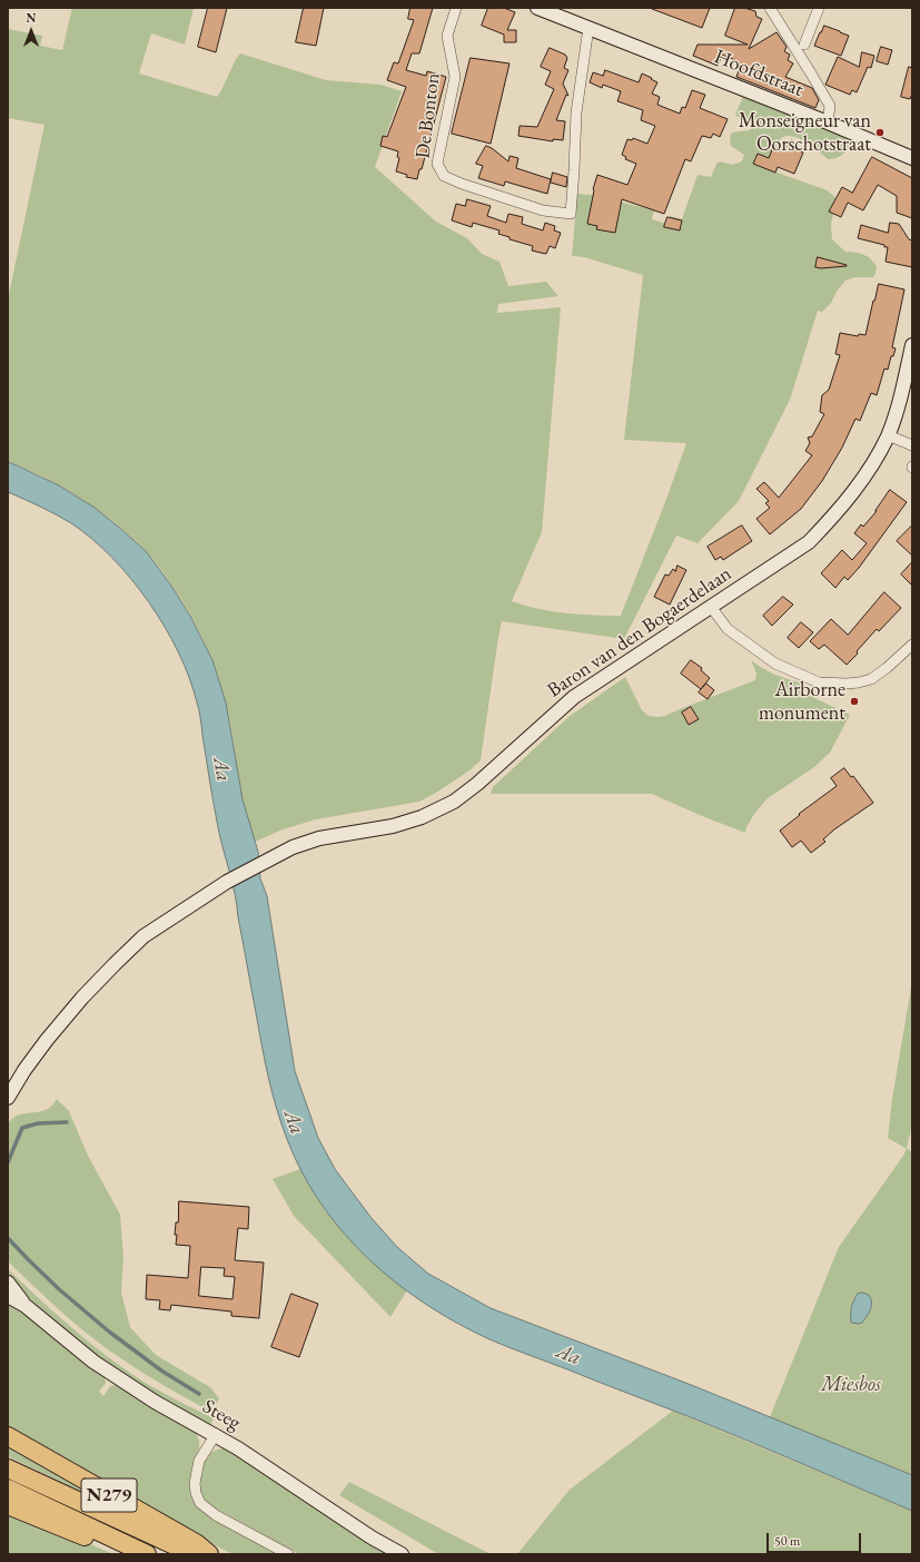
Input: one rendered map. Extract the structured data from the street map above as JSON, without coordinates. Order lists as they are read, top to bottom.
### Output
{
  "streets": {
    "highway": ["N279"],
    "main road": ["Hoofdstraat", "Baron van den Bogaerdelaan", "Steeg"],
    "street": ["De Bonton"]
  },
  "crossings": [
    ["Hoofdstraat", "De Bonton"]
  ],
  "water": ["Aa"],
  "parks": ["Miesbos"],
  "places": ["Monseigneur van Oorschotstraat", "Airborne monument"],
  "scale_bar": "50 m",
  "north": "top"
}
